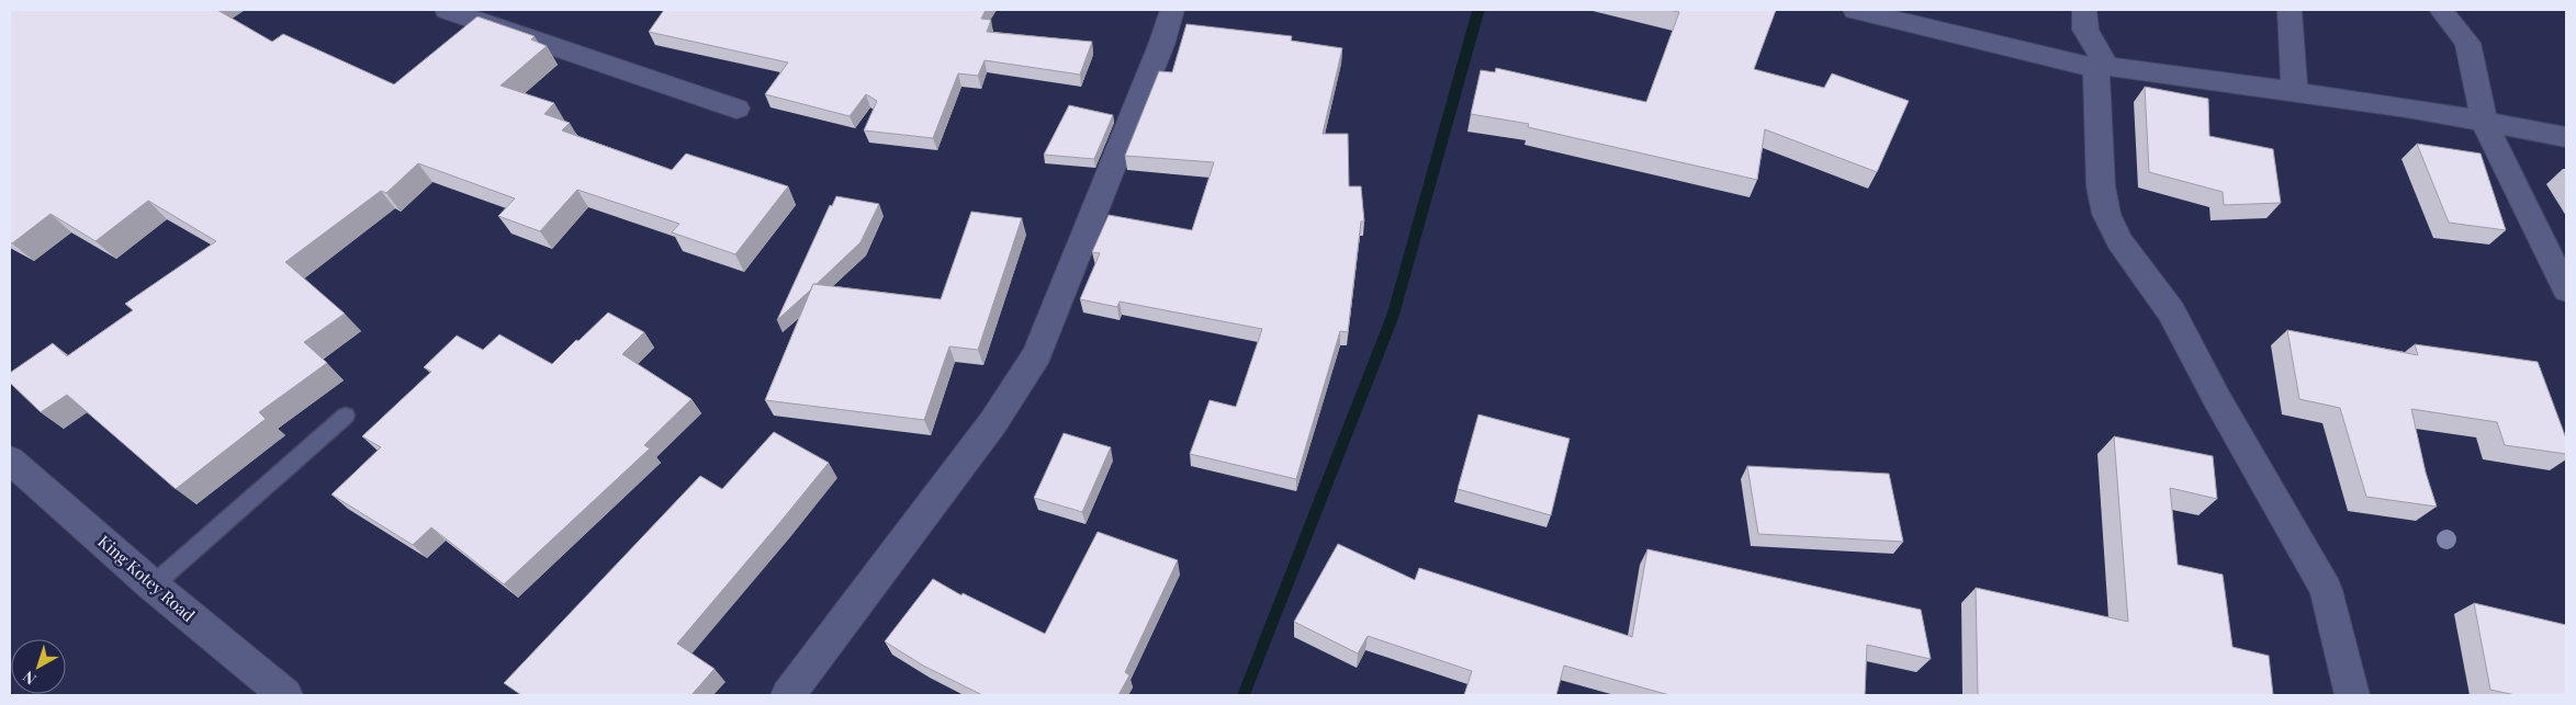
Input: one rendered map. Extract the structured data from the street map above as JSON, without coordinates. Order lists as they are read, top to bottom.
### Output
{
  "streets": {
    "street": ["King Kotey Road"]
  },
  "north": "bottom left"
}
